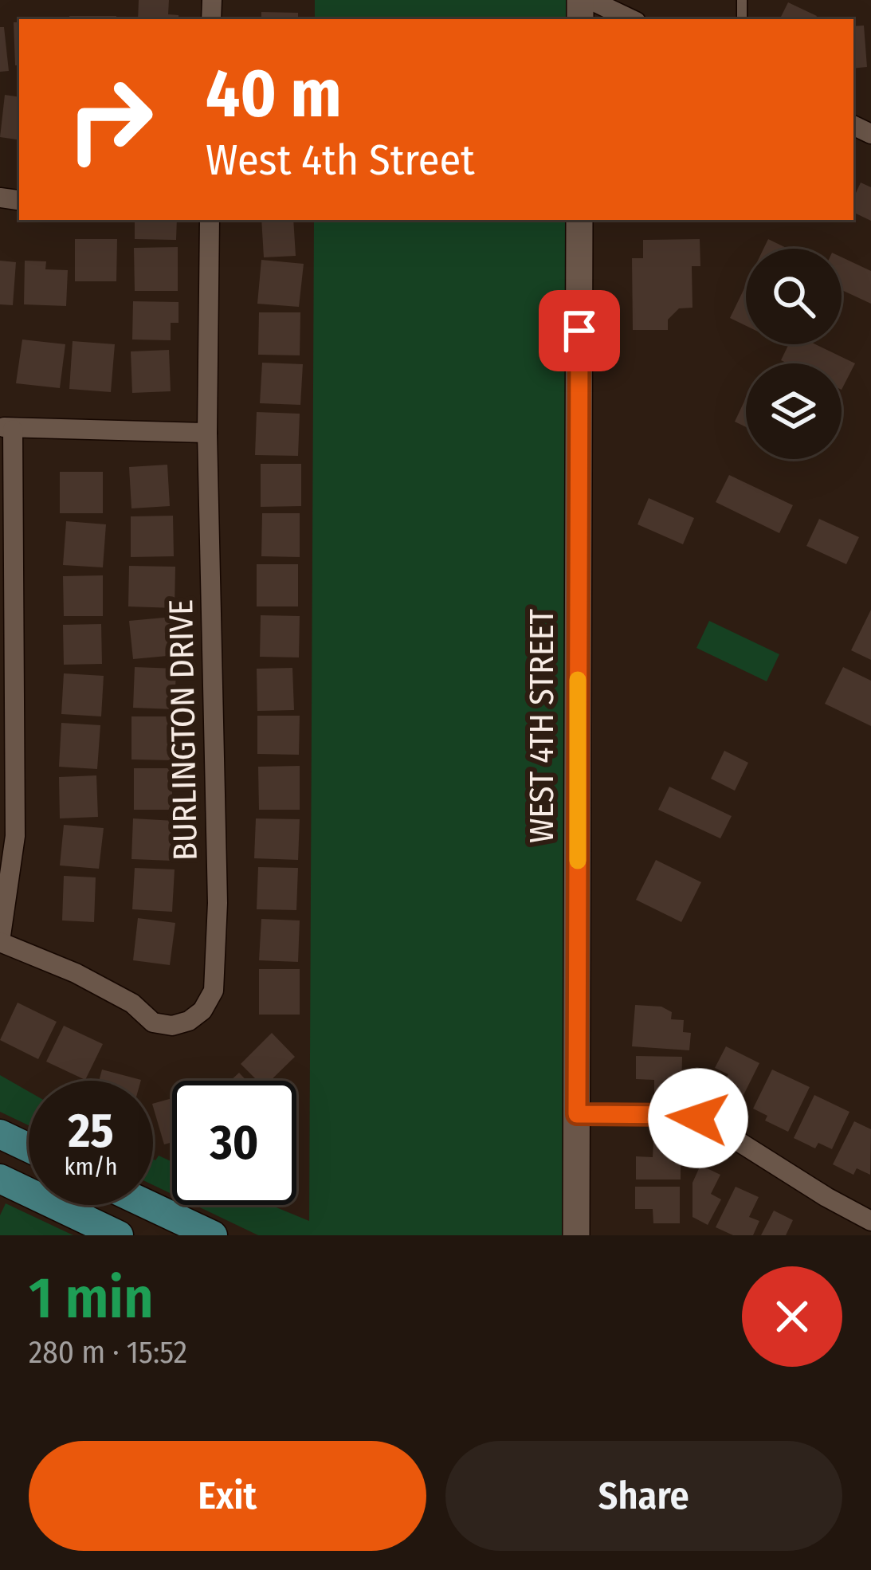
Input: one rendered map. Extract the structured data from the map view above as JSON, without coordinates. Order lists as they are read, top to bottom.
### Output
{
  "streets": {
    "street": ["WEST 4TH STREET", "BURLINGTON DRIVE"]
  },
  "page": {
    "turn": ["40 m", "West 4th Street"],
    "speed": "25 km/h",
    "limit": "30",
    "heading": ["1 min", "280 m · 15:52"],
    "buttons": ["Exit", "Share"]
  }
}
